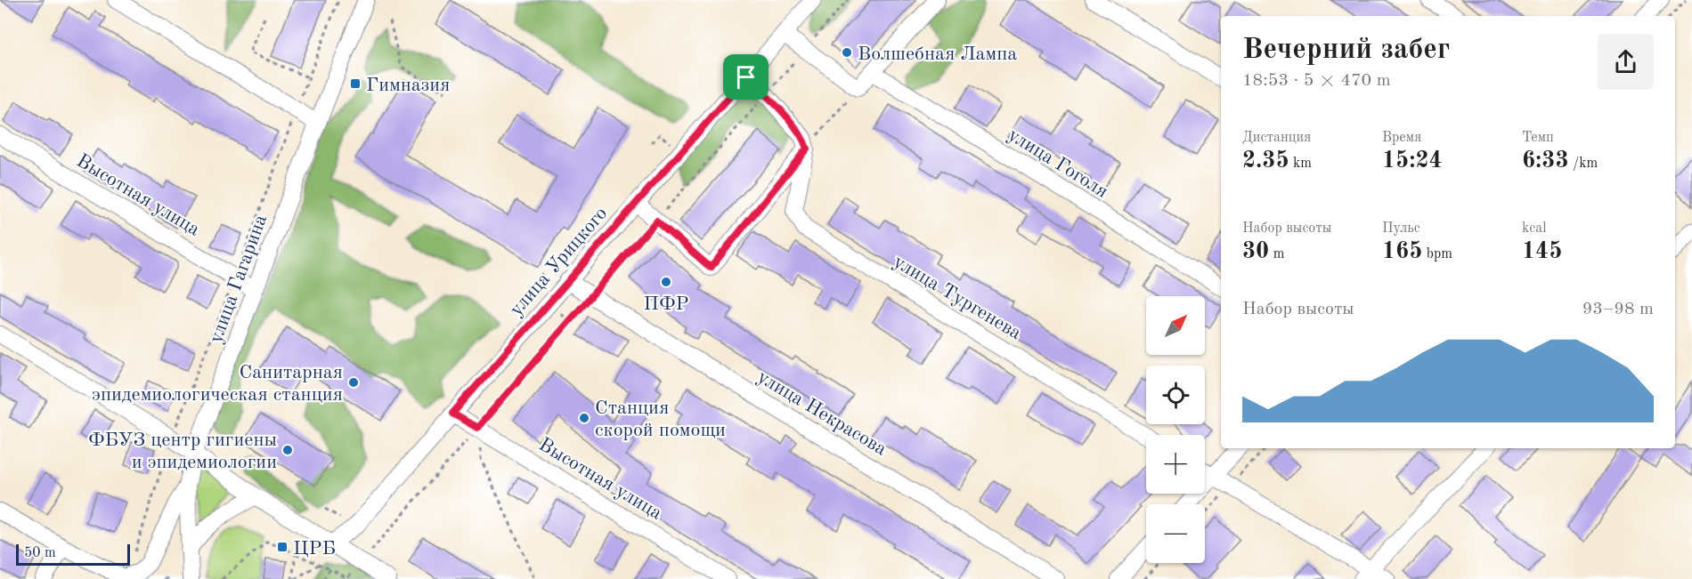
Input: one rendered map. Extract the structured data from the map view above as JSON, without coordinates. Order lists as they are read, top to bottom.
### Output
{
  "streets": {
    "street": [
      "улица Гоголя",
      "Высотная улица",
      "улица Урицкого",
      "улица Гагарина",
      "улица Тургенева",
      "улица Некрасова"
    ]
  },
  "crossings": [
    ["Высотная улица", "улица Урицкого"],
    ["Высотная улица", "улица Гагарина"],
    ["улица Урицкого", "улица Некрасова"]
  ],
  "places": {
    "other": [
      "Волшебная Лампа",
      "ПФР",
      "Санитарная эпидемиологическая станция",
      "Станция скорой помощи",
      "ФБУЗ центр гигиены и эпидемиологии"
    ],
    "transit": ["Гимназия", "ЦРБ"]
  },
  "scale_bar": "50 m",
  "north": "top right",
  "page": {
    "heading": ["Вечерний забег", "18:53 · 5 × 470 m"],
    "stats": [
      ["Дистанция", "2.35 km"],
      ["Время", "15:24"],
      ["Темп", "6:33 /km"],
      ["Набор высоты", "30 m"],
      ["Пульс", "165 bpm"],
      ["kcal", "145"]
    ],
    "chart": ["Набор высоты", "93–98 m"],
    "map_buttons": ["+", "−"],
    "scale": "50 m"
  }
}
